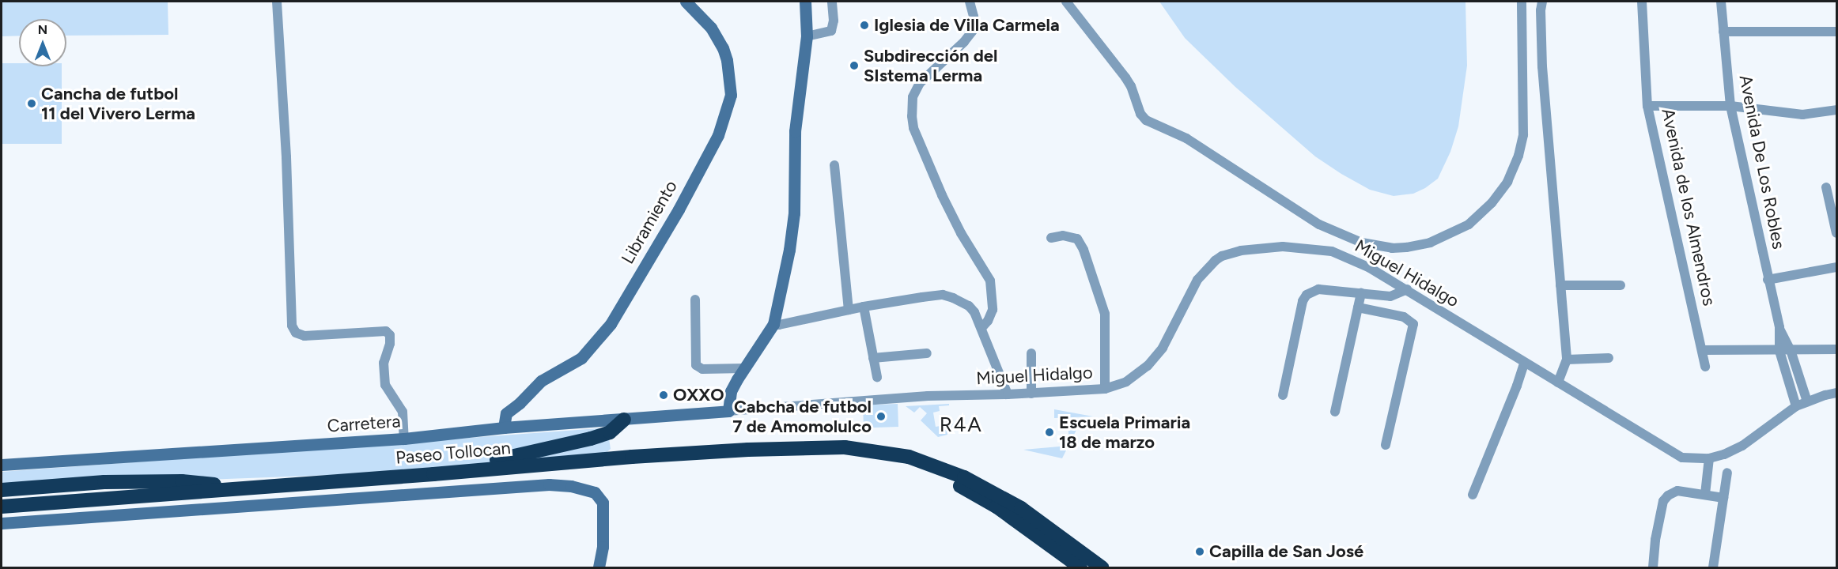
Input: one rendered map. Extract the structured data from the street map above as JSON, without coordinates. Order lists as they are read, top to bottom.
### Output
{
  "streets": {
    "highway": ["Paseo Tollocan"],
    "main road": ["Libramiento", "Carretera"],
    "street": ["Avenida De Los Robles", "Avenida de los Almendros", "Miguel Hidalgo"]
  },
  "crossings": [
    ["Avenida De Los Robles", "Avenida de los Almendros"],
    ["Avenida De Los Robles", "Miguel Hidalgo"],
    ["Libramiento", "Carretera"],
    ["Miguel Hidalgo", "Carretera"]
  ],
  "districts": ["R4A"],
  "places": [
    "Iglesia de Villa Carmela",
    "Subdirección del SIstema Lerma",
    "Cancha de futbol 11 del Vivero Lerma",
    "OXXO",
    "Cabcha de futbol 7 de Amomolulco",
    "Escuela Primaria 18 de marzo",
    "Capilla de San José"
  ],
  "north": "top"
}
